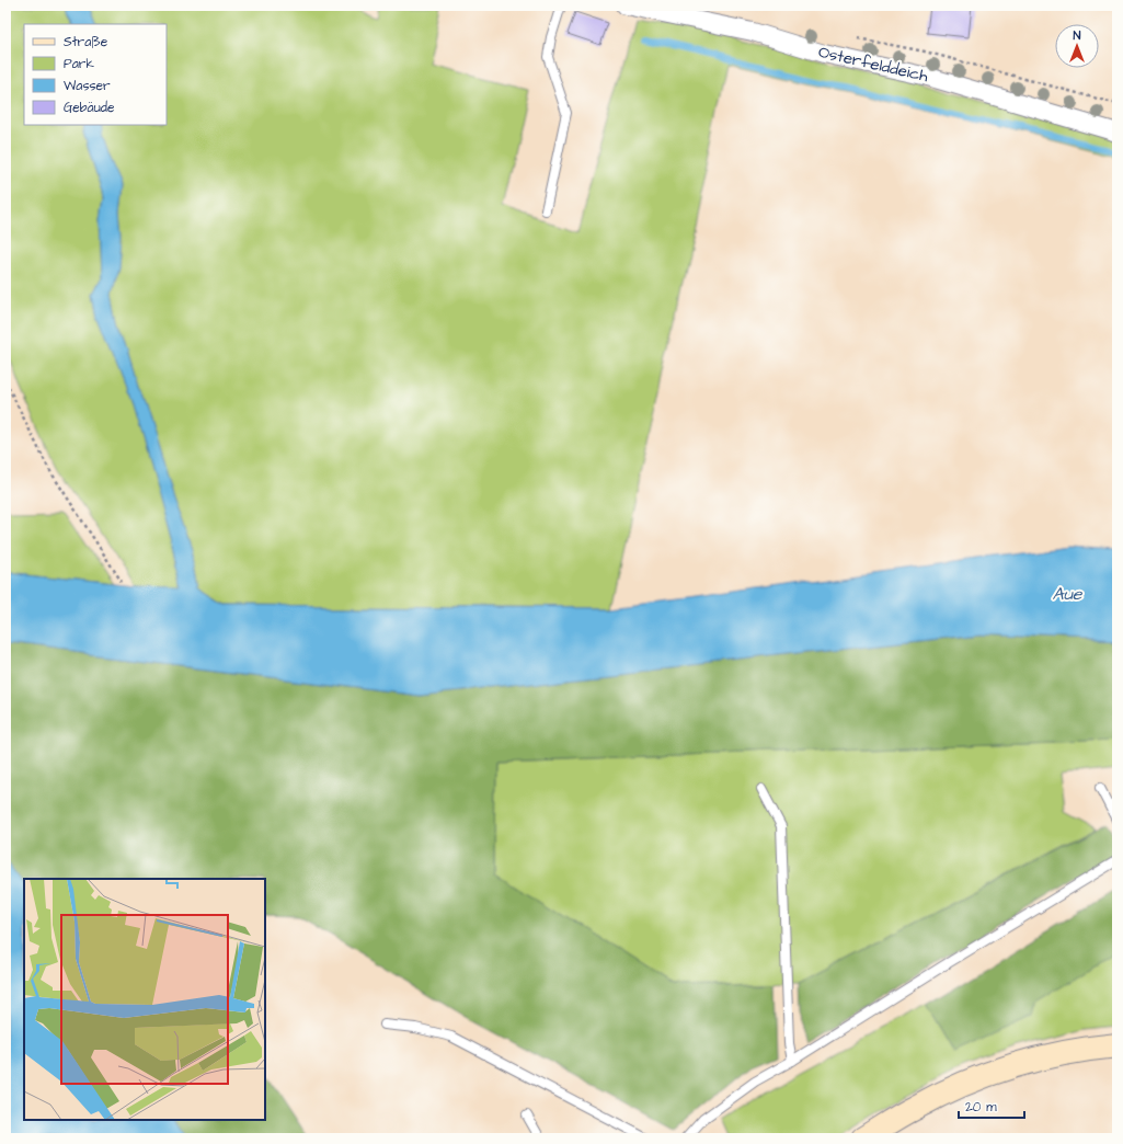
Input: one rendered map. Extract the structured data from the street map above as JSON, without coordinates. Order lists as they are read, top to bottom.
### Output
{
  "streets": {
    "street": ["Osterfelddeich"]
  },
  "water": ["Aue"],
  "legend": [
    "Straße",
    "Park",
    "Wasser",
    "Gebäude"
  ],
  "scale_bar": "20 m",
  "north": "top"
}
